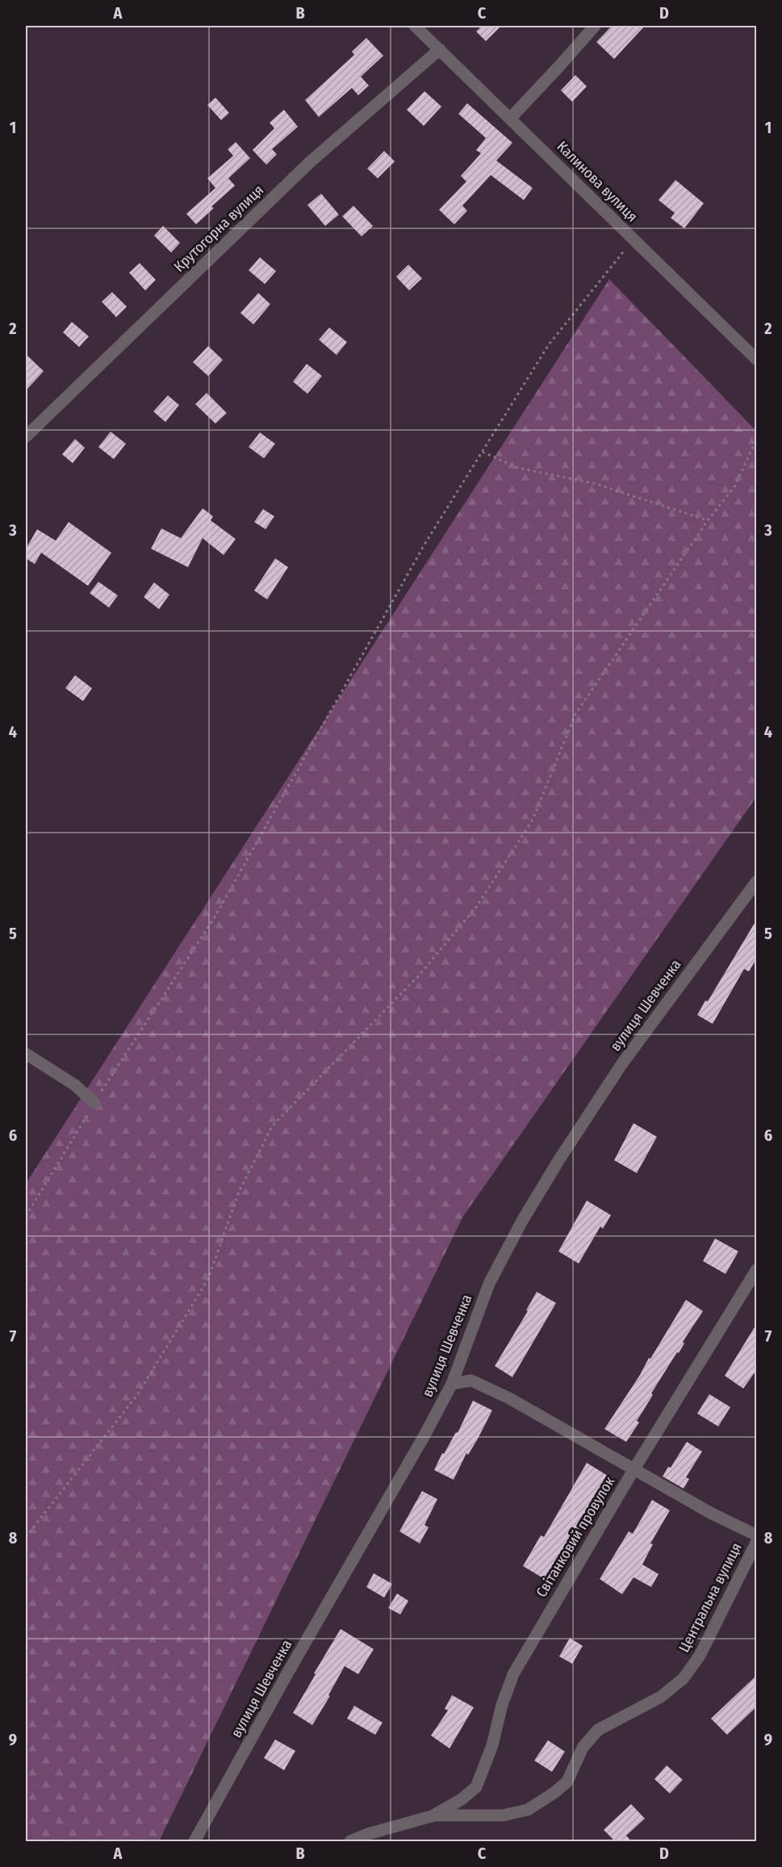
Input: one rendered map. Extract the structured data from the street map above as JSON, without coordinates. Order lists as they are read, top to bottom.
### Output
{
  "streets": {
    "street": [
      "Калинова вулиця",
      "Крутогорна вулиця",
      "вулиця Шевченка",
      "Світанковий провулок",
      "Центральна вулиця"
    ]
  },
  "crossings": [
    ["Калинова вулиця", "Крутогорна вулиця"],
    ["Світанковий провулок", "Центральна вулиця"]
  ],
  "grid": {
    "columns": [
      "A",
      "B",
      "C",
      "D"
    ],
    "rows": [
      "1",
      "2",
      "3",
      "4",
      "5",
      "6",
      "7",
      "8",
      "9"
    ]
  }
}
